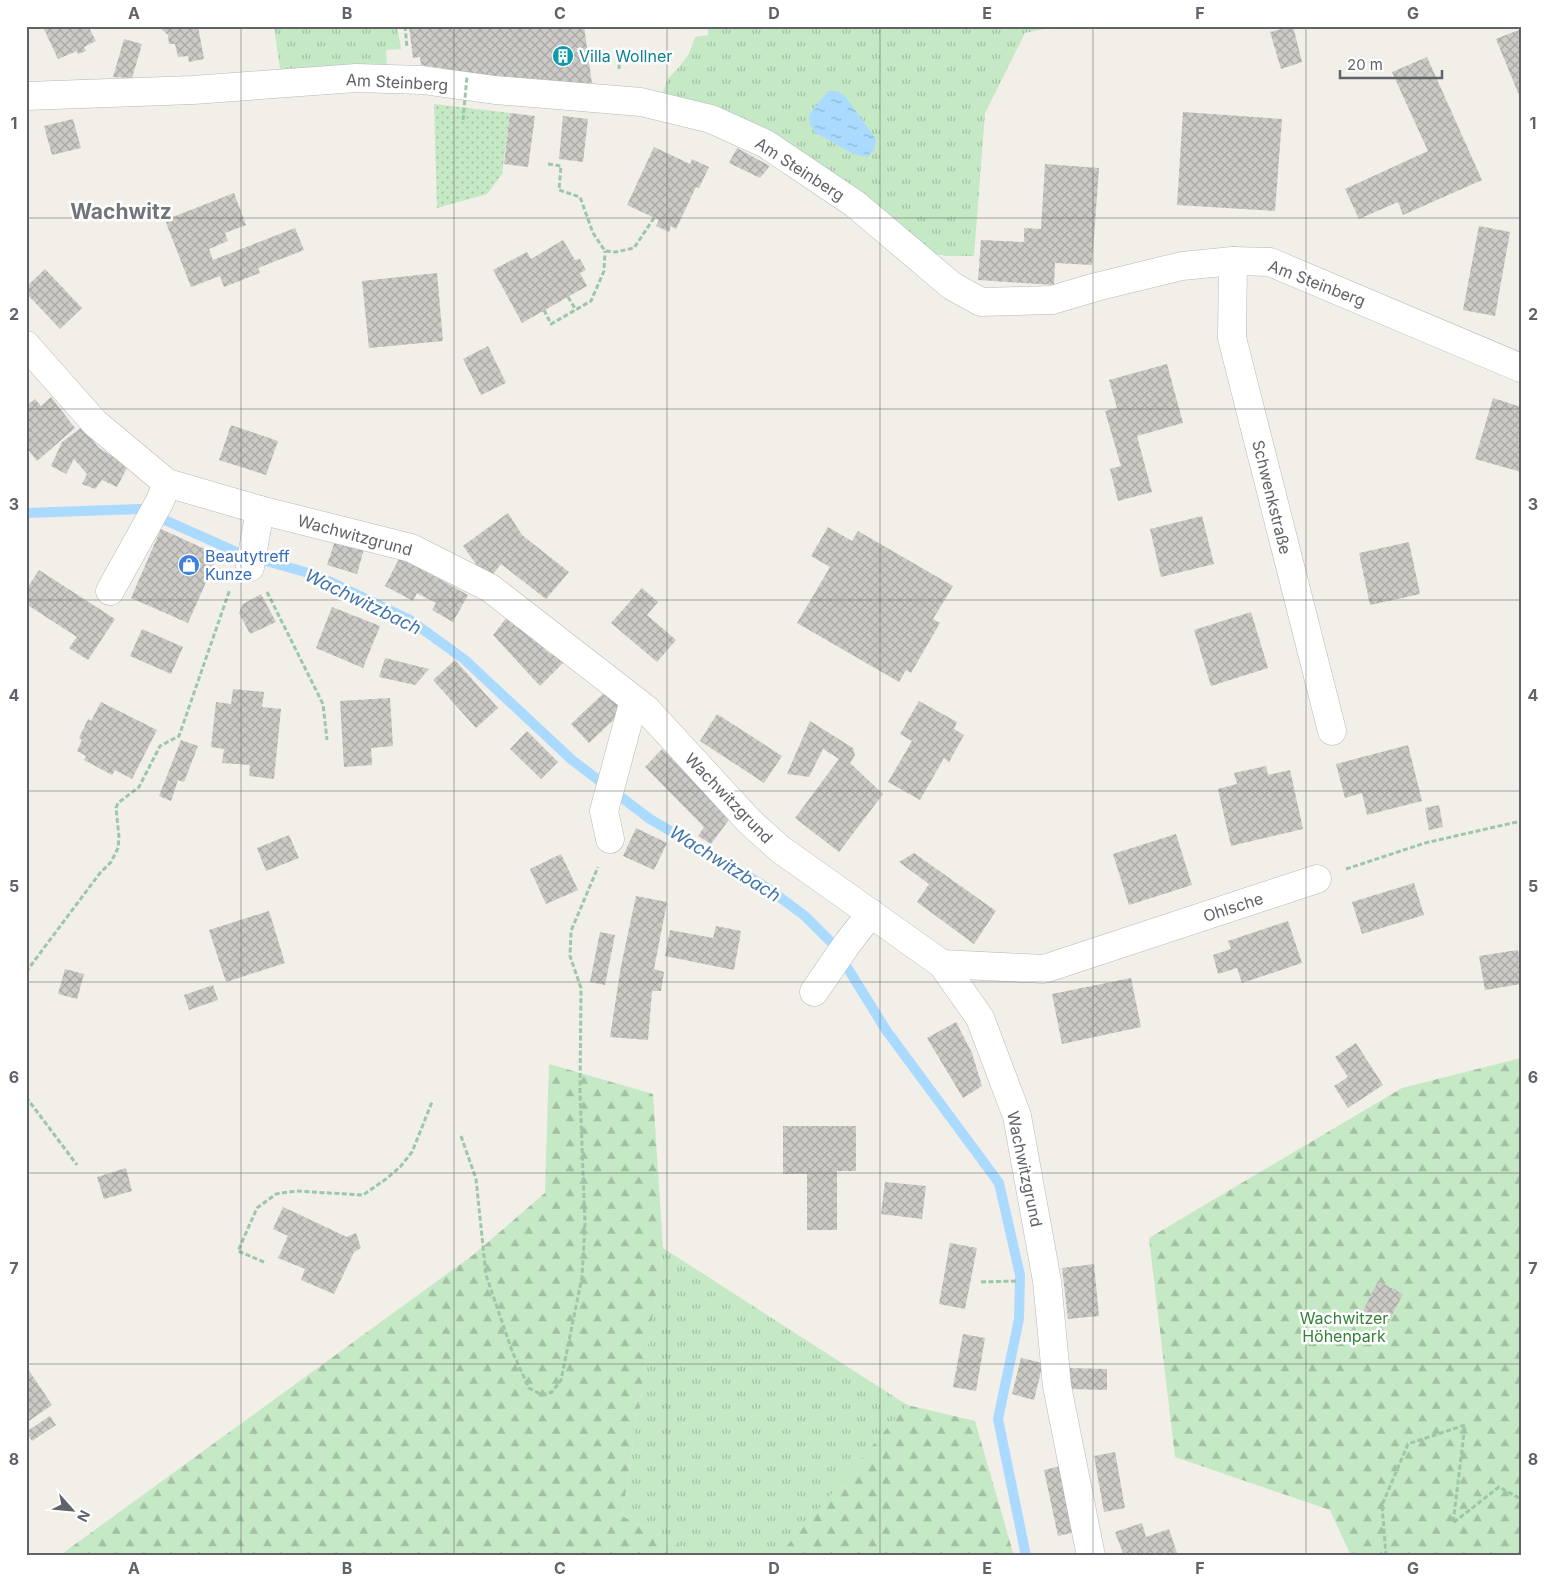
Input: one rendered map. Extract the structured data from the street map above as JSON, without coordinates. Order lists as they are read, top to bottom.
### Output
{
  "streets": {
    "street": [
      "Am Steinberg",
      "Schwenkstraße",
      "Wachwitzgrund",
      "Ohlsche"
    ]
  },
  "crossings": [
    ["Am Steinberg", "Schwenkstraße"],
    ["Wachwitzgrund", "Ohlsche"]
  ],
  "districts": ["Wachwitz"],
  "water": ["Wachwitzbach"],
  "parks": ["Wachwitzer Höhenpark"],
  "places": {
    "building": ["Villa Wollner"],
    "shop": ["Beautytreff Kunze"]
  },
  "scale_bar": "20 m",
  "north": "bottom right",
  "grid": {
    "columns": [
      "A",
      "B",
      "C",
      "D",
      "E",
      "F",
      "G"
    ],
    "rows": [
      "1",
      "2",
      "3",
      "4",
      "5",
      "6",
      "7",
      "8"
    ]
  }
}
